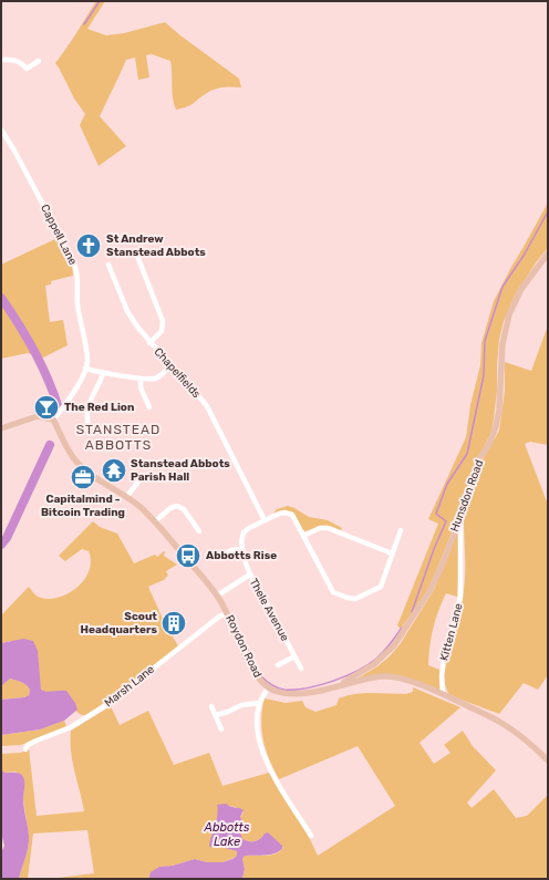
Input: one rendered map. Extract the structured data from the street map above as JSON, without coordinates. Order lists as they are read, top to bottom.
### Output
{
  "streets": {
    "main road": ["Hunsdon Road", "Roydon Road"],
    "street": [
      "Cappell Lane",
      "Chapelfields",
      "Thele Avenue",
      "Kitten Lane",
      "Marsh Lane"
    ]
  },
  "crossings": [
    ["Cappell Lane", "Roydon Road"],
    ["Hunsdon Road", "Kitten Lane"],
    ["Hunsdon Road", "Roydon Road"],
    ["Thele Avenue", "Roydon Road"],
    ["Kitten Lane", "Roydon Road"],
    ["Roydon Road", "Marsh Lane"]
  ],
  "districts": ["STANSTEAD ABBOTTS"],
  "water": ["Abbotts Lake"],
  "places": {
    "church": ["St Andrew Stanstead Abbots"],
    "bar": ["The Red Lion"],
    "temple": ["Stanstead Abbots Parish Hall"],
    "office": ["Capitalmind - Bitcoin Trading"],
    "bus stop": ["Abbotts Rise"],
    "building": ["Scout Headquarters"]
  }
}
